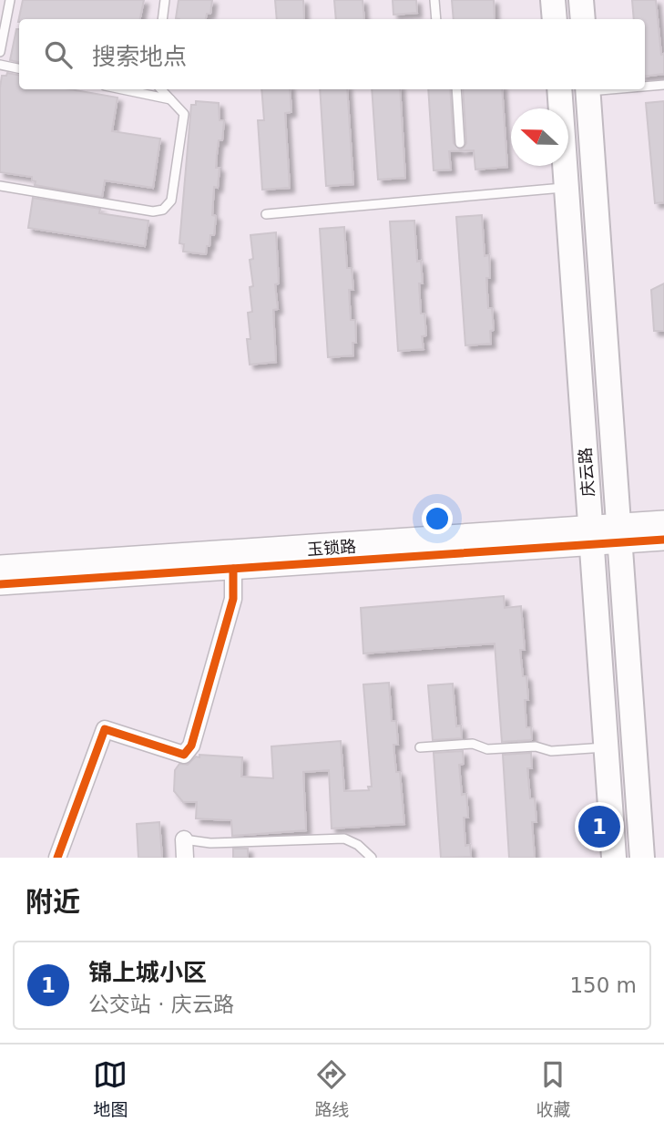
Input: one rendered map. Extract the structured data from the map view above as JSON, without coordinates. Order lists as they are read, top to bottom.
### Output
{
  "streets": {
    "main road": ["庆云路"],
    "street": ["玉锁路"]
  },
  "crossings": [
    ["庆云路", "玉锁路"]
  ],
  "north": "left",
  "page": {
    "search": "搜索地点",
    "pins": "1",
    "heading": "附近",
    "list": [
      {
        "mark": "1",
        "name": "锦上城小区",
        "note": "公交站 · 庆云路",
        "value": "150 m"
      }
    ],
    "nav": ["地图", "路线", "收藏"]
  }
}
